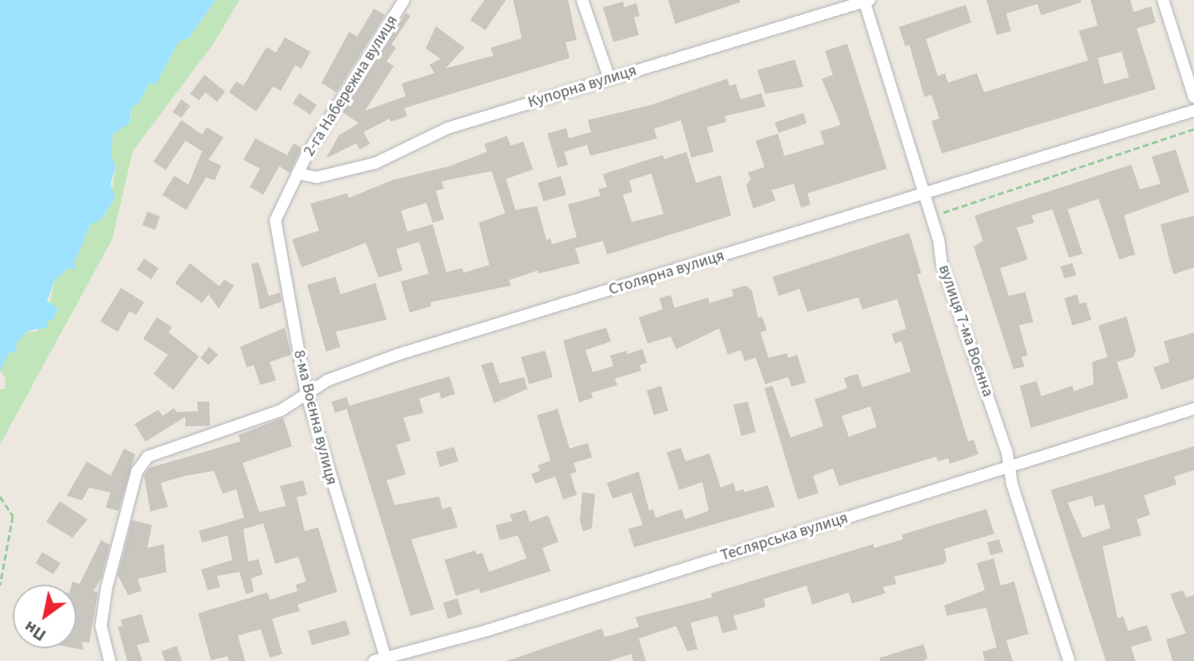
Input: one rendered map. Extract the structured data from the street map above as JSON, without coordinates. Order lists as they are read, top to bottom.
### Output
{
  "streets": {
    "street": [
      "2-га Набережна вулиця",
      "Купорна вулиця",
      "Столярна вулиця",
      "вулиця 7-ма Воєнна",
      "8-ма Воєнна вулиця",
      "Теслярська вулиця"
    ]
  },
  "crossings": [
    ["2-га Набережна вулиця", "Купорна вулиця"],
    ["2-га Набережна вулиця", "8-ма Воєнна вулиця"],
    ["Купорна вулиця", "вулиця 7-ма Воєнна"],
    ["Купорна вулиця", "8-ма Воєнна вулиця"],
    ["Столярна вулиця", "вулиця 7-ма Воєнна"],
    ["Столярна вулиця", "8-ма Воєнна вулиця"],
    ["вулиця 7-ма Воєнна", "Теслярська вулиця"],
    ["8-ма Воєнна вулиця", "Теслярська вулиця"]
  ],
  "north": "bottom left"
}
